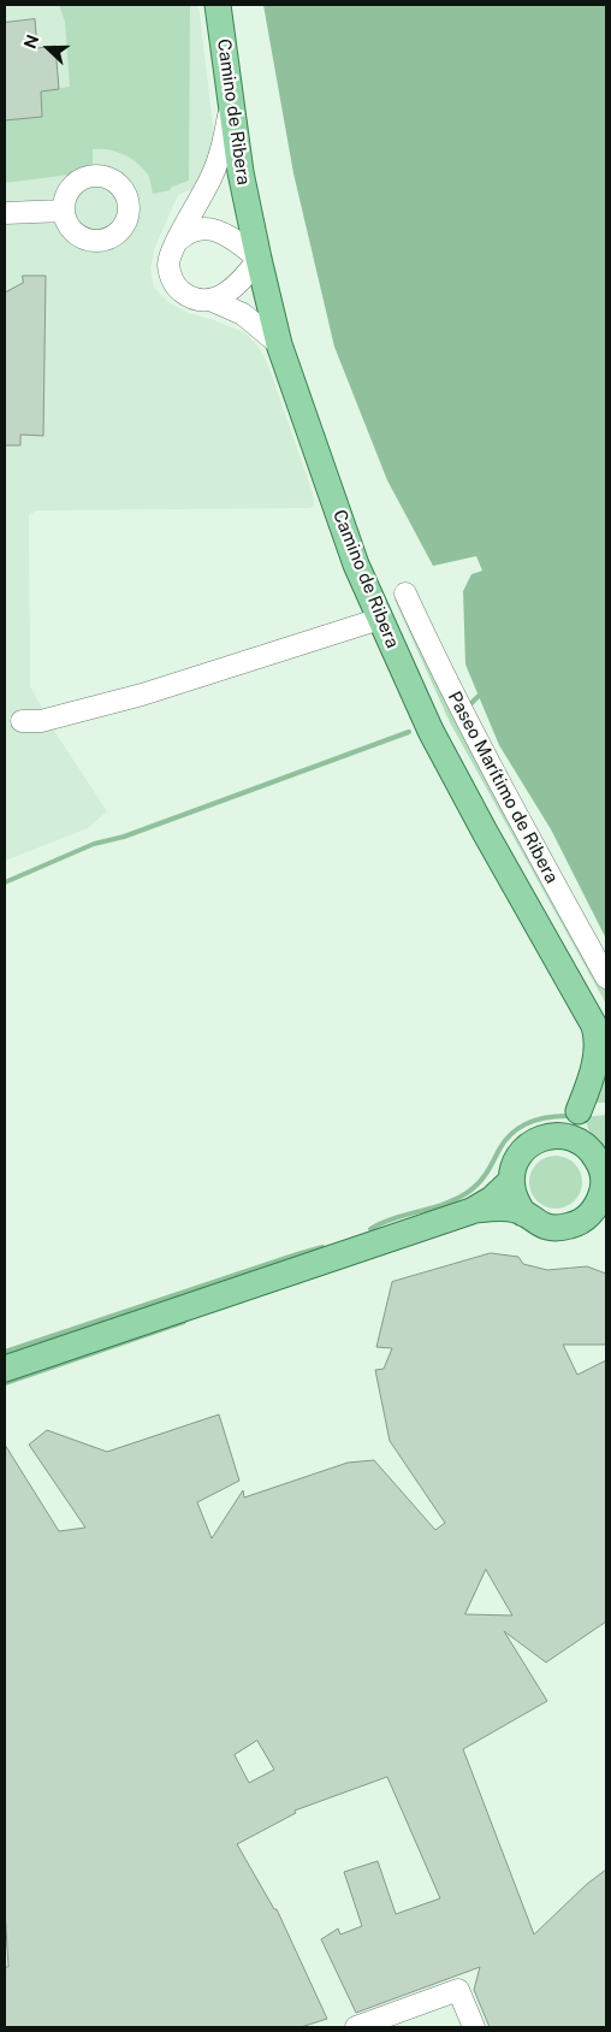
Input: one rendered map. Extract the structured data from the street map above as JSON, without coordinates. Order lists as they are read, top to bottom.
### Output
{
  "streets": {
    "main road": ["Camino de Ribera"],
    "street": ["Paseo Marítimo de Ribera"]
  },
  "north": "left"
}
